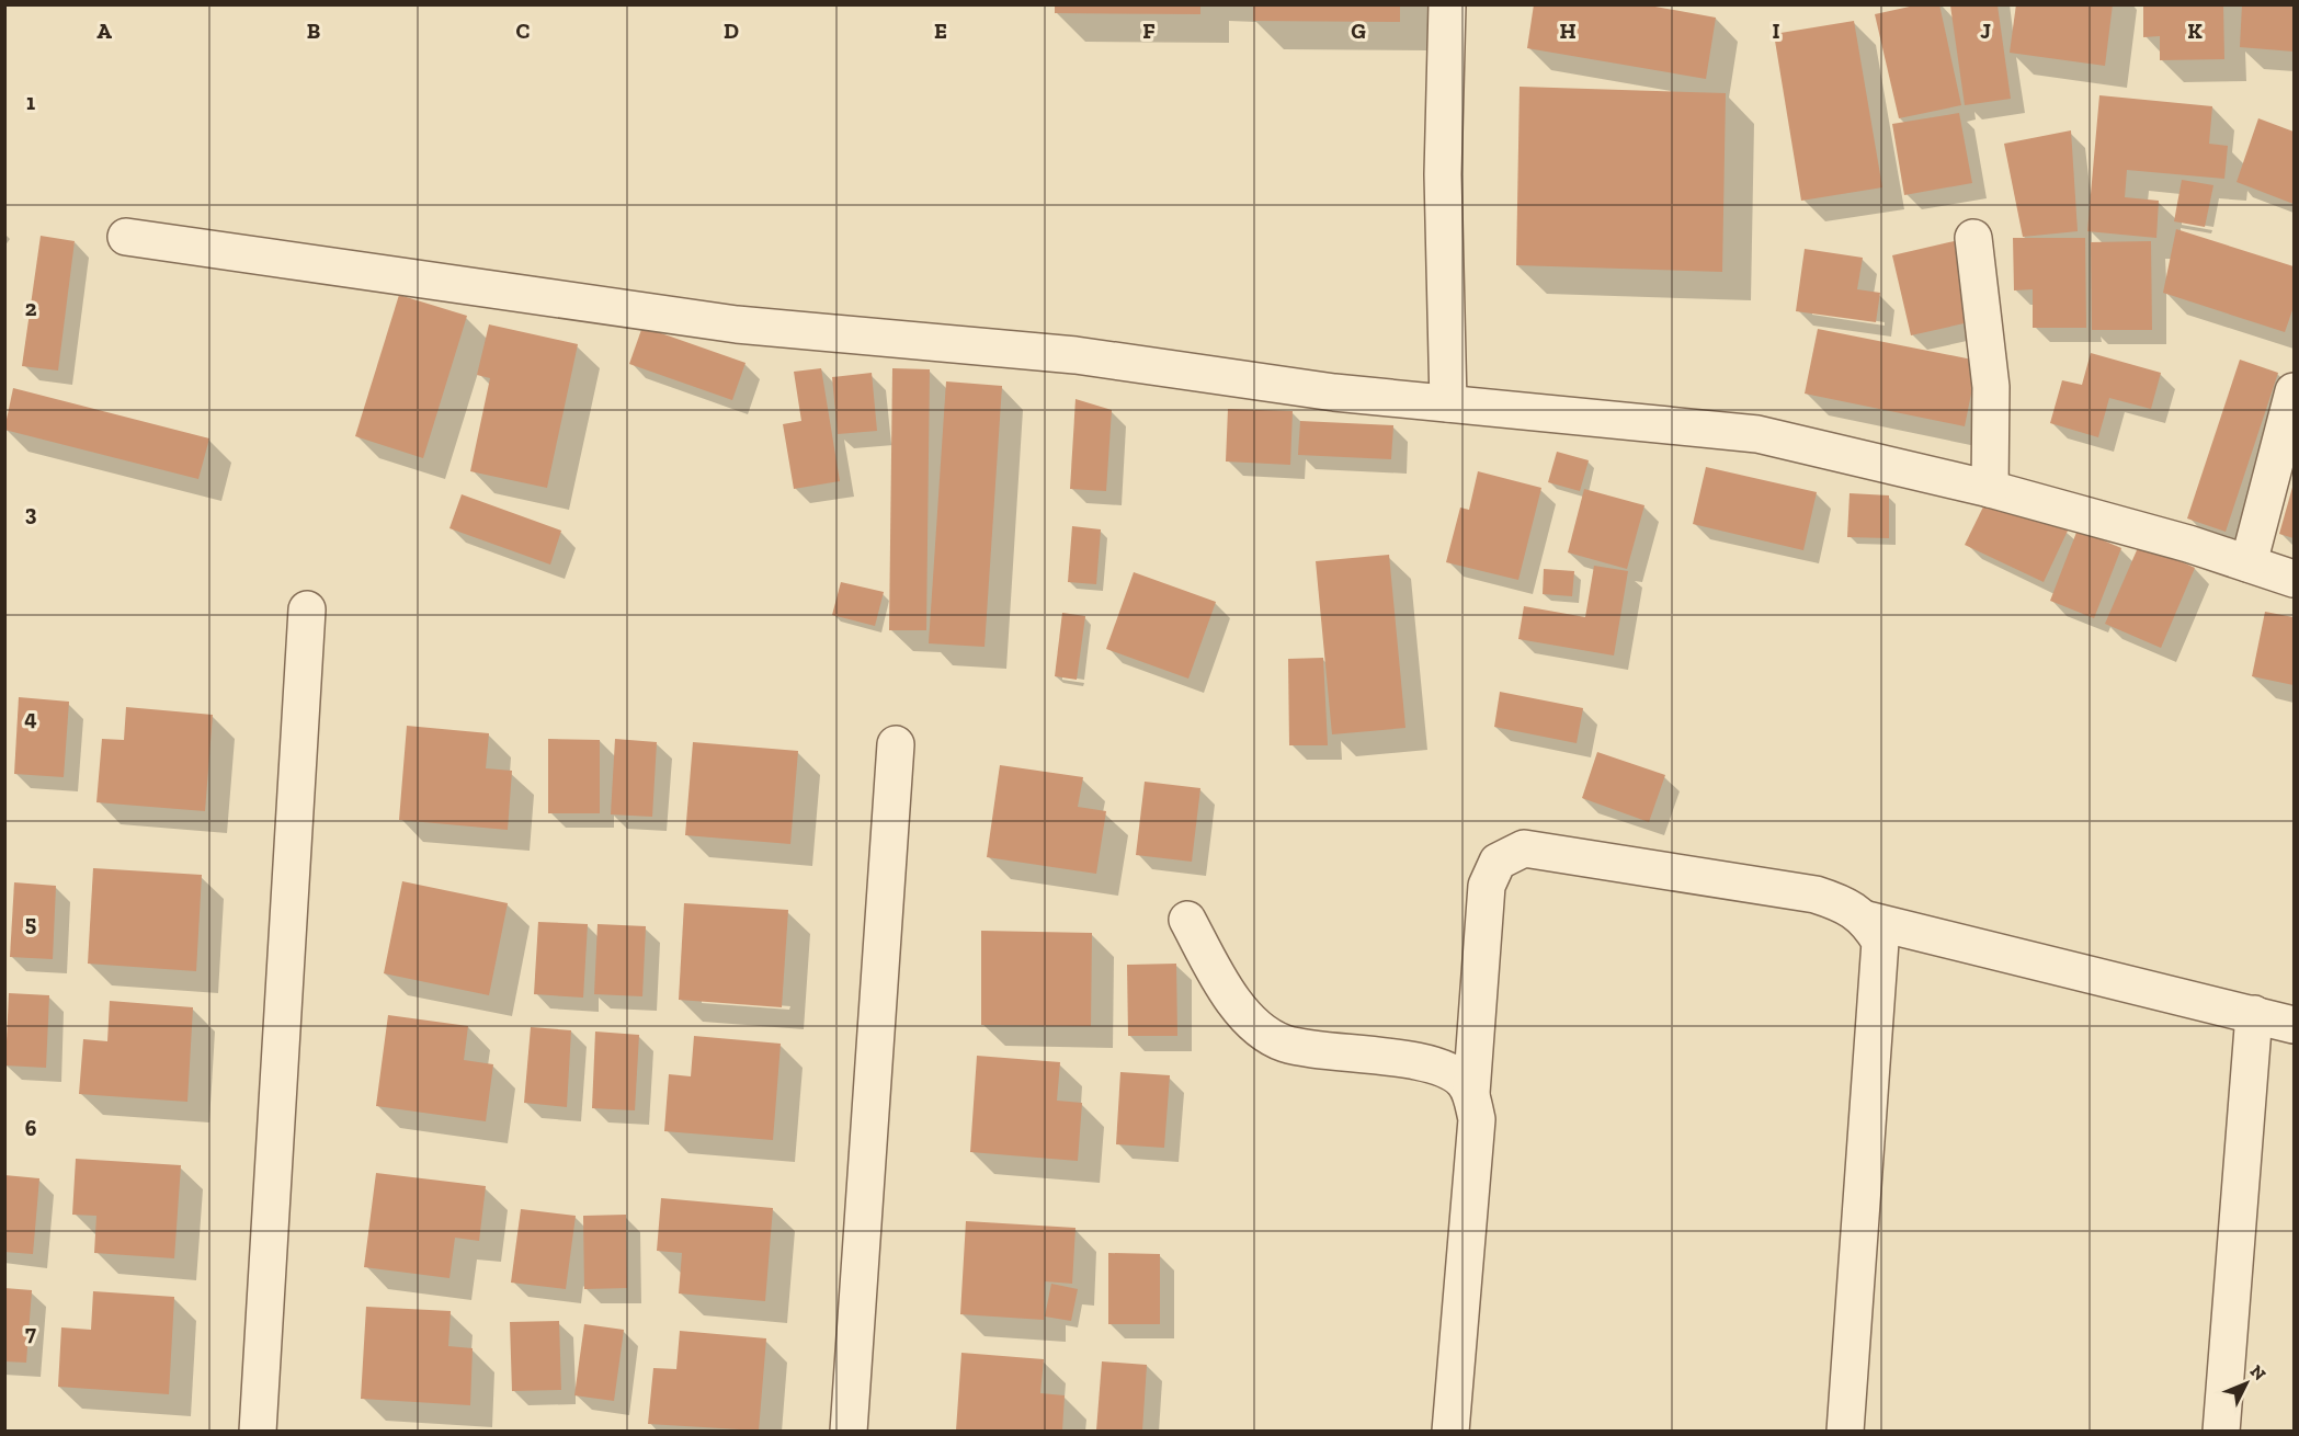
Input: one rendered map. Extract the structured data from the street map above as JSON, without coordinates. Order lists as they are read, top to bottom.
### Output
{
  "north": "top right",
  "grid": {
    "columns": [
      "A",
      "B",
      "C",
      "D",
      "E",
      "F",
      "G",
      "H",
      "I",
      "J",
      "K"
    ],
    "rows": [
      "1",
      "2",
      "3",
      "4",
      "5",
      "6",
      "7"
    ]
  }
}
